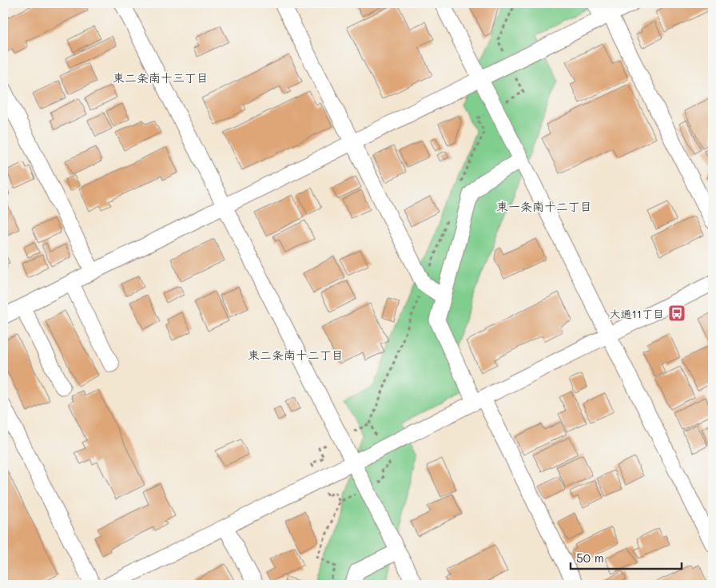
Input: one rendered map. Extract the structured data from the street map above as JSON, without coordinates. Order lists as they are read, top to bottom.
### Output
{
  "districts": ["東二条南十三丁目", "東一条南十二丁目", "東二条南十二丁目"],
  "places": {
    "bus stop": ["大通11丁目"]
  },
  "scale_bar": "50 m"
}
